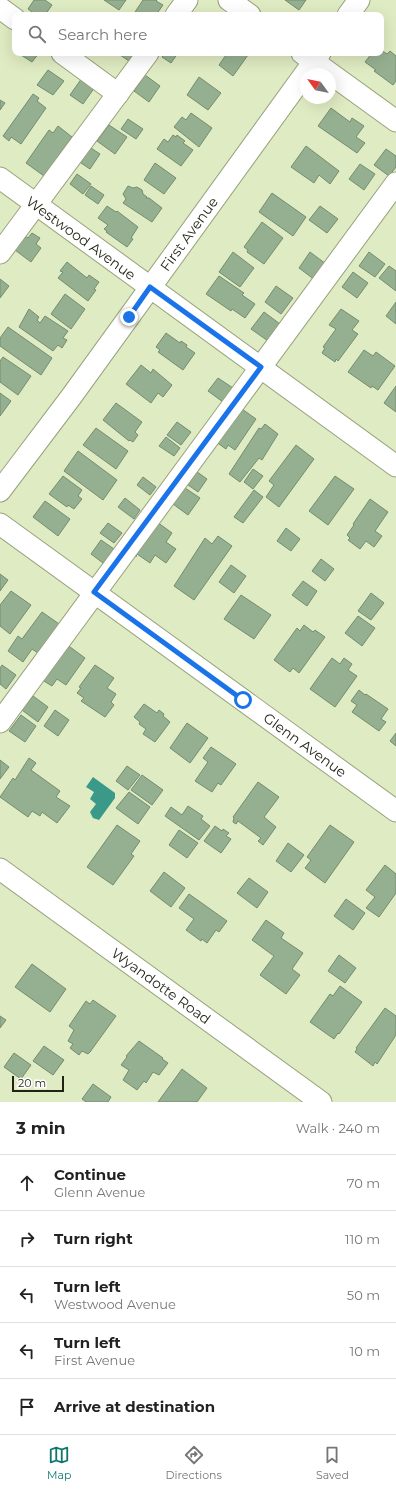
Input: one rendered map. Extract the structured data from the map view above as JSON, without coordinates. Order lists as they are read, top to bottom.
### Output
{
  "streets": {
    "street": [
      "First Avenue",
      "Westwood Avenue",
      "Glenn Avenue",
      "Wyandotte Road"
    ]
  },
  "crossings": [
    ["First Avenue", "Westwood Avenue"]
  ],
  "scale_bar": "20 m",
  "north": "top left",
  "page": {
    "search": "Search here",
    "scale": "20 m",
    "heading": ["3 min", "Walk · 240 m"],
    "list": [
      ["Continue", "Glenn Avenue", "70 m"],
      ["Turn right", "110 m"],
      ["Turn left", "Westwood Avenue", "50 m"],
      ["Turn left", "First Avenue", "10 m"],
      "Arrive at destination"
    ],
    "nav": ["Map", "Directions", "Saved"]
  }
}
